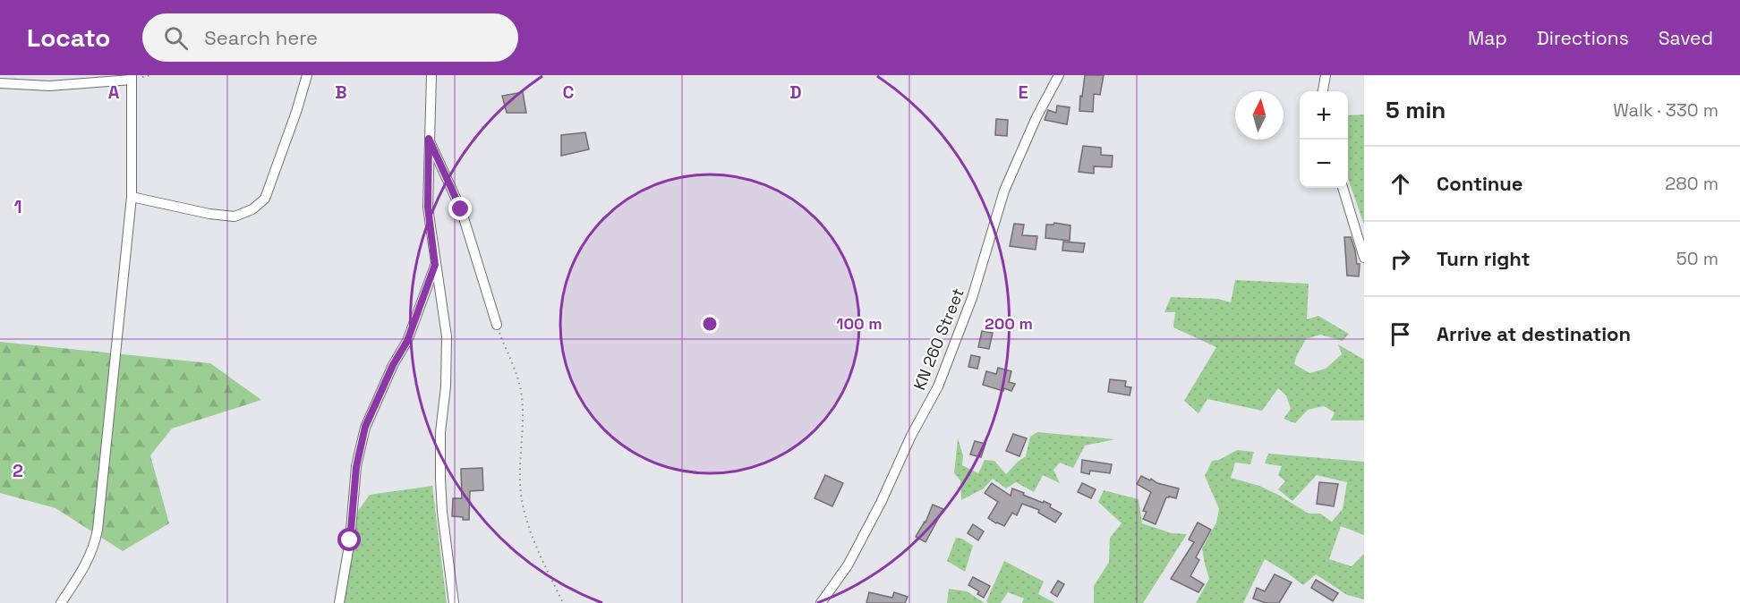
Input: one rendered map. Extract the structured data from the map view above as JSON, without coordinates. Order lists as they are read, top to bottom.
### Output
{
  "streets": {
    "street": ["KN 260 Street"]
  },
  "north": "top",
  "page": {
    "header": "Locato",
    "search": "Search here",
    "nav": ["Map", "Directions", "Saved"],
    "heading": ["5 min", "Walk · 330 m"],
    "map_buttons": ["+", "−"],
    "list": [
      ["Continue", "280 m"],
      ["Turn right", "50 m"],
      "Arrive at destination"
    ]
  },
  "grid": {
    "columns": [
      "A",
      "B",
      "C",
      "D",
      "E"
    ],
    "rows": ["1", "2"]
  },
  "rings": ["100 m", "200 m"]
}
